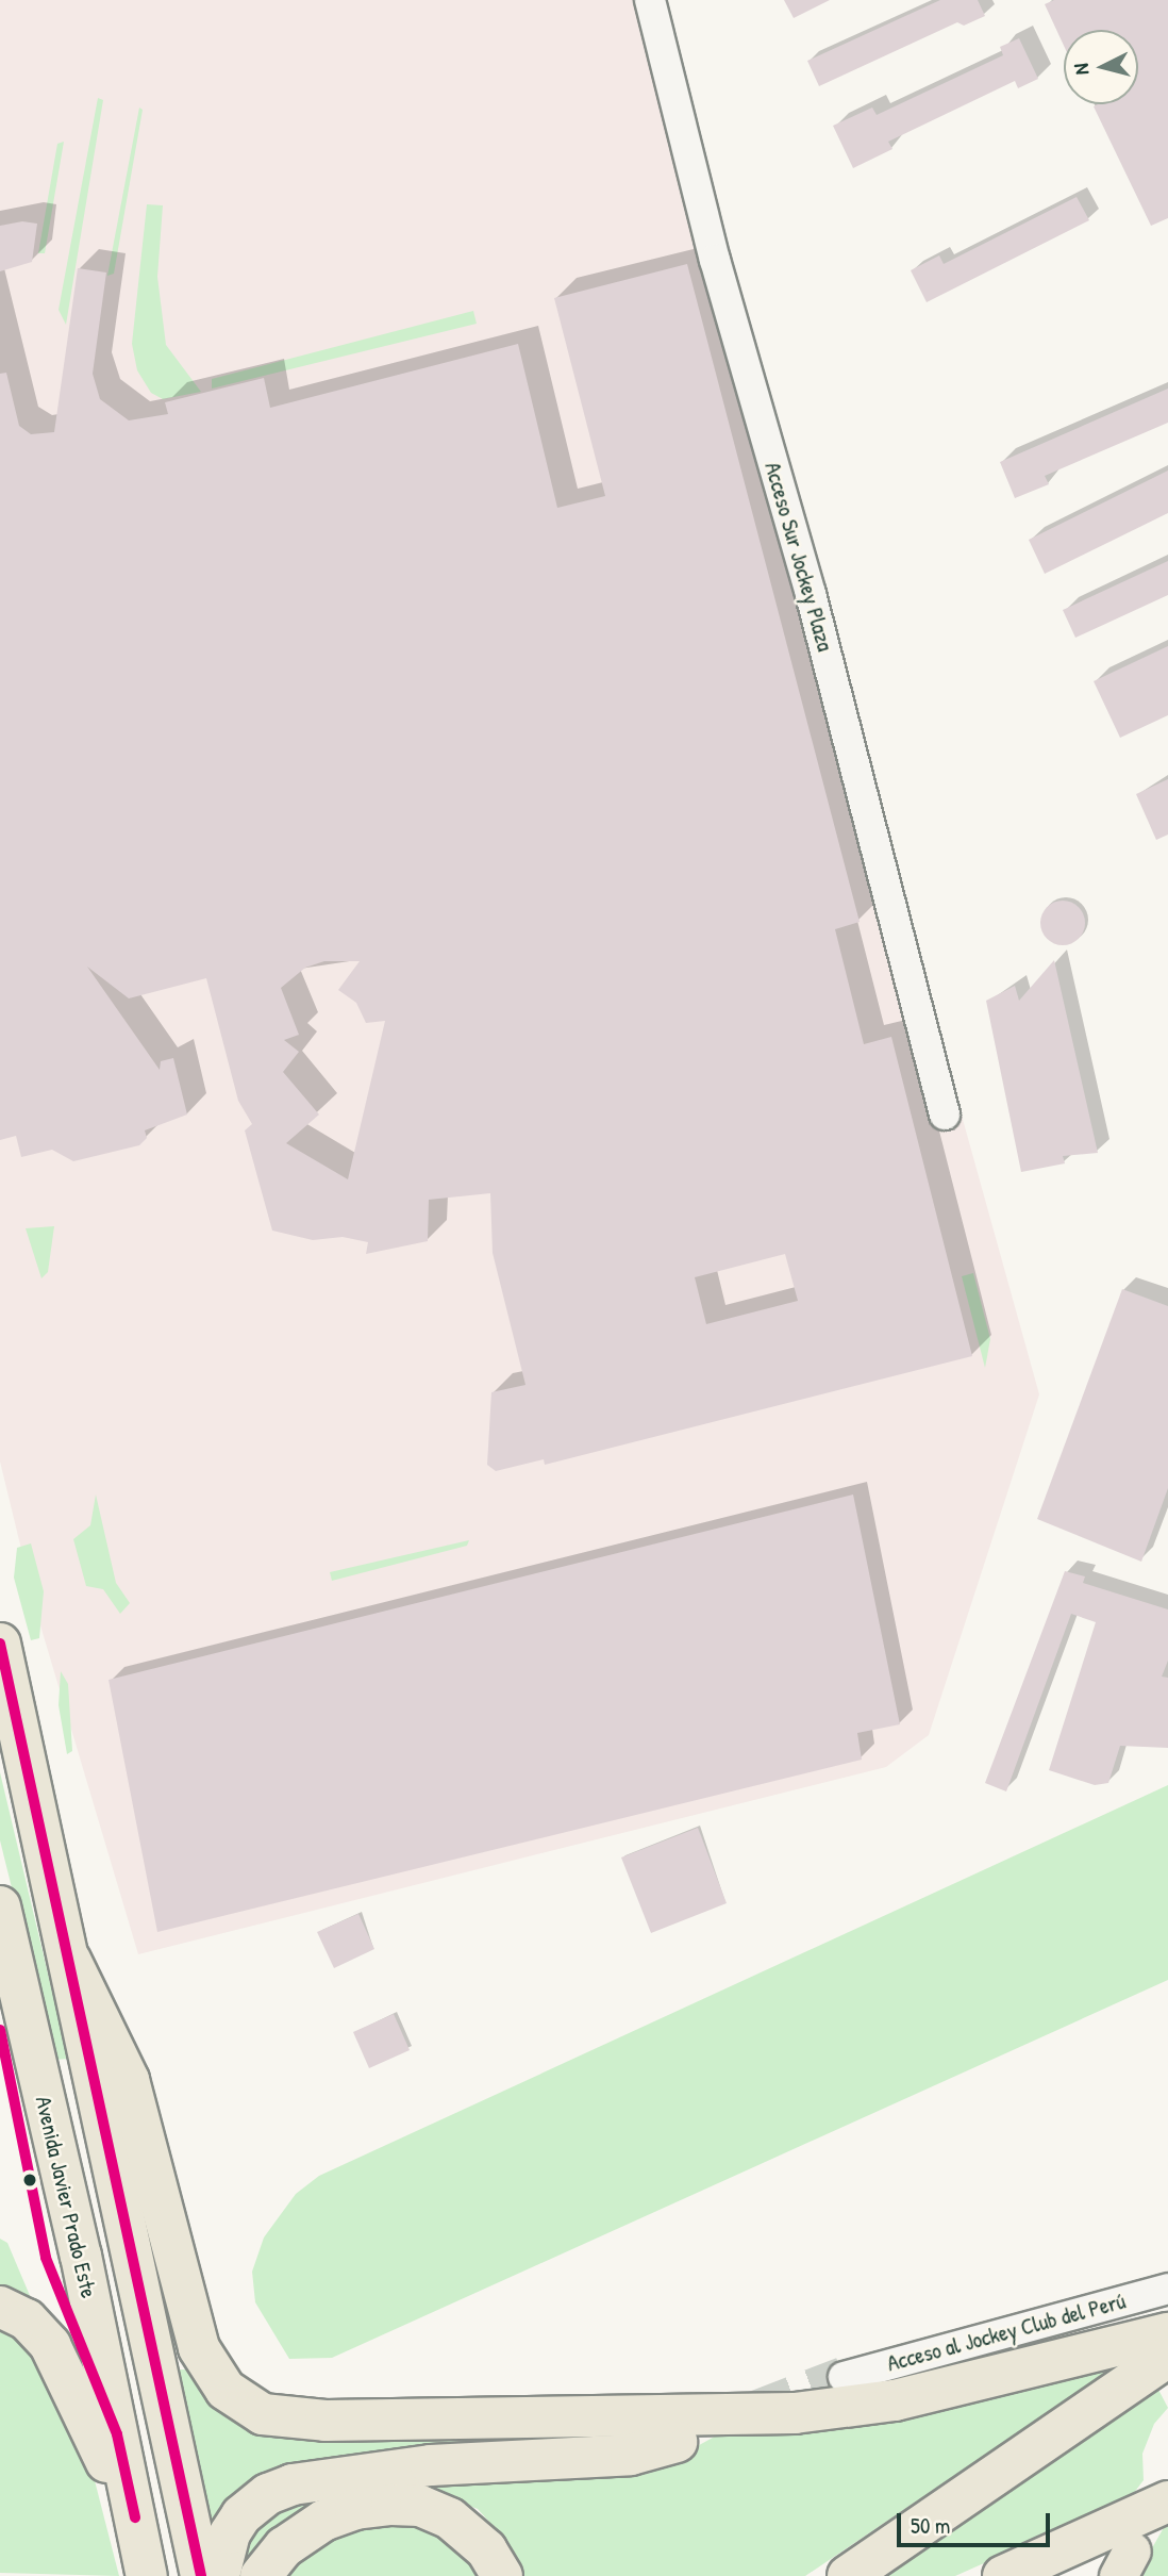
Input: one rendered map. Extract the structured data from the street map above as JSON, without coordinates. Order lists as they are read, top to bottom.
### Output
{
  "streets": {
    "highway": ["Avenida Javier Prado Este"],
    "street": ["Acceso Sur Jockey Plaza", "Acceso al Jockey Club del Perú"]
  },
  "scale_bar": "50 m",
  "north": "left"
}
